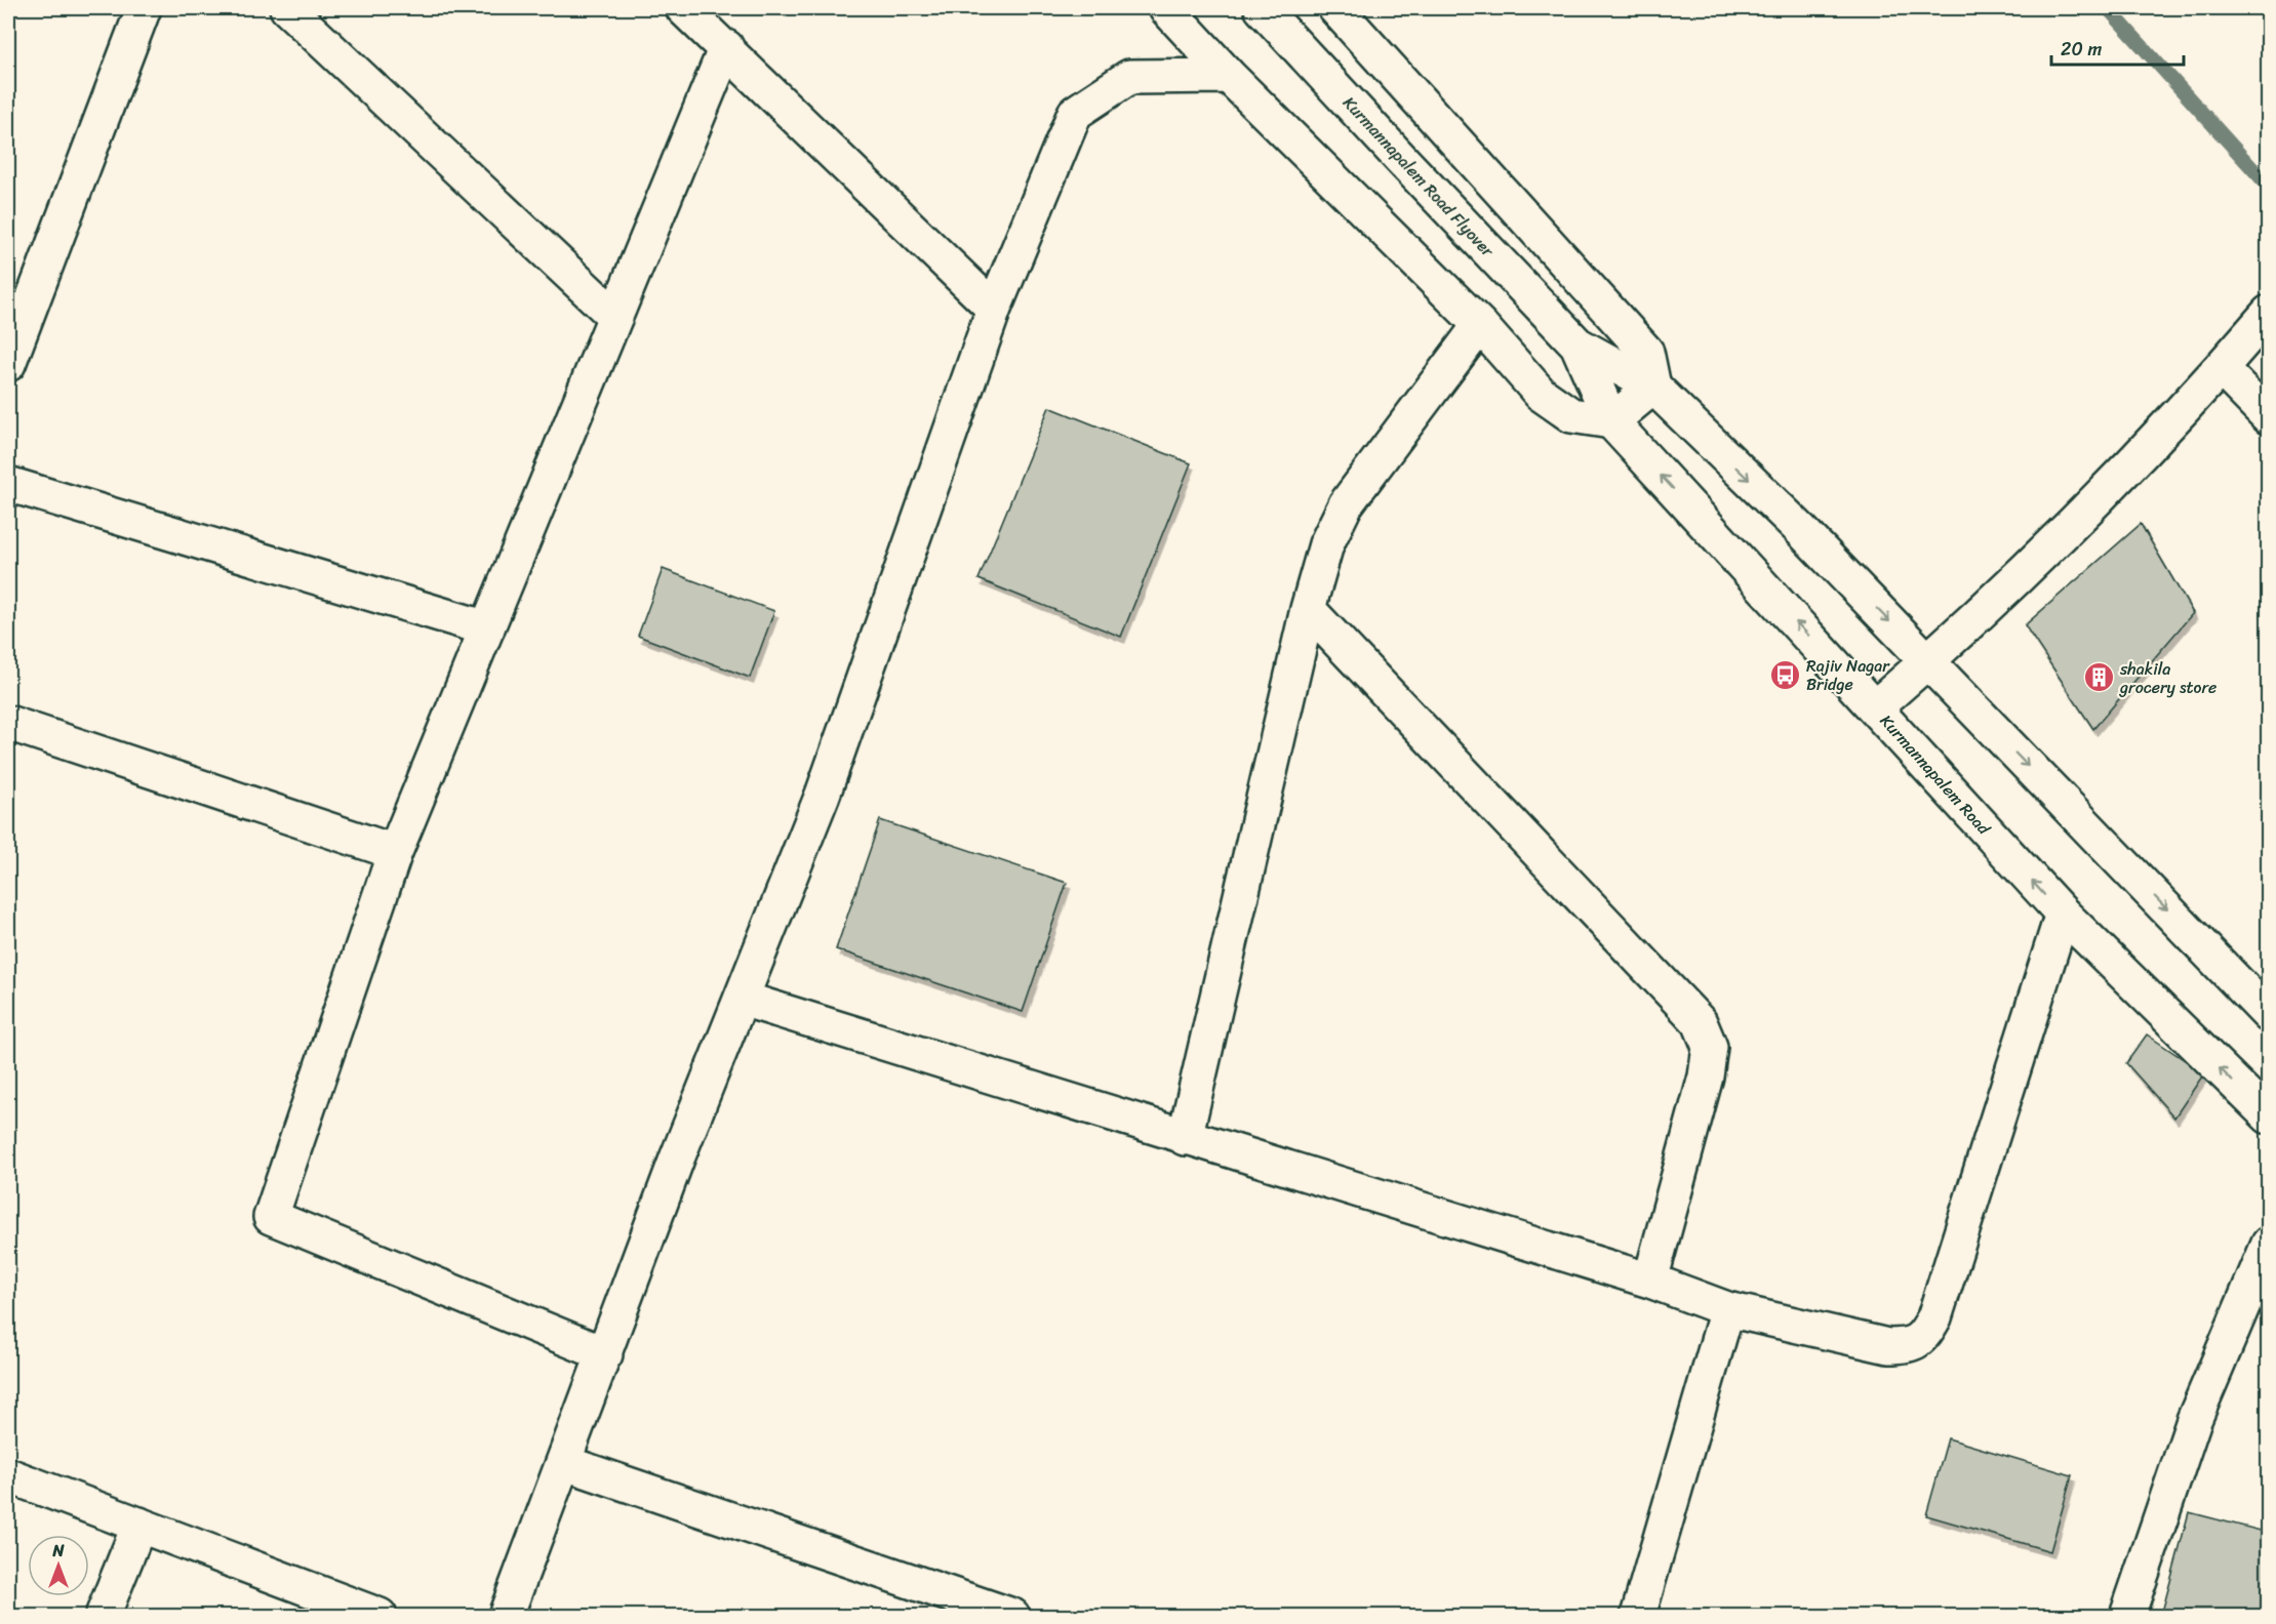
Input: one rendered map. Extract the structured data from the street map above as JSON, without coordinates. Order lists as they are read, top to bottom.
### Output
{
  "streets": {
    "street": ["Kurmannapalem Road Flyover", "Kurmannapalem Road"]
  },
  "crossings": [
    ["Kurmannapalem Road Flyover", "Kurmannapalem Road"]
  ],
  "places": {
    "bus stop": ["Rajiv Nagar Bridge"],
    "building": ["shakila grocery store"]
  },
  "scale_bar": "20 m",
  "north": "top"
}
